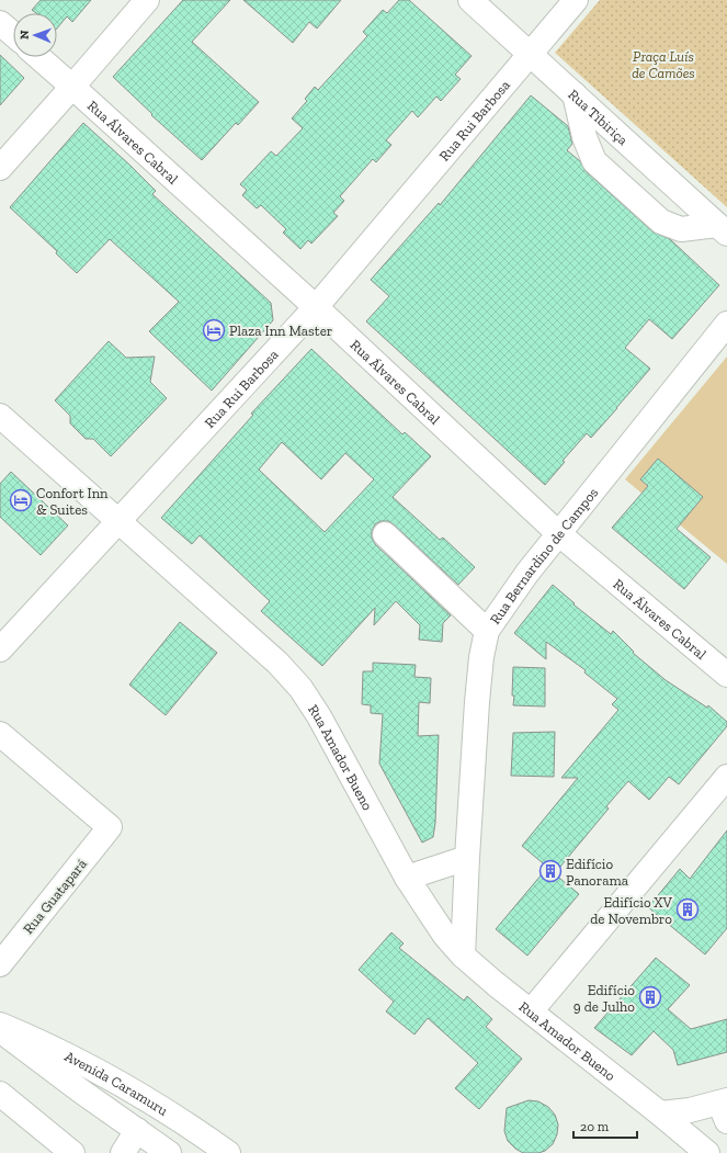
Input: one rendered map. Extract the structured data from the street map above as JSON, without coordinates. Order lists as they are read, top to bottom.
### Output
{
  "streets": {
    "street": [
      "Rua Tibiriça",
      "Rua Rui Barbosa",
      "Rua Álvares Cabral",
      "Rua Bernardino de Campos",
      "Rua Amador Bueno",
      "Rua Guatapará",
      "Avenida Caramuru"
    ]
  },
  "crossings": [
    ["Rua Tibiriça", "Rua Rui Barbosa"],
    ["Rua Rui Barbosa", "Rua Álvares Cabral"],
    ["Rua Rui Barbosa", "Rua Amador Bueno"],
    ["Rua Álvares Cabral", "Rua Bernardino de Campos"],
    ["Rua Bernardino de Campos", "Rua Amador Bueno"]
  ],
  "parks": ["Praça Luís de Camões"],
  "places": {
    "hotel": ["Plaza Inn Master", "Confort Inn & Suites"],
    "building": ["Edifício Panorama", "Edifício XV de Novembro", "Edifício 9 de Julho"]
  },
  "scale_bar": "20 m",
  "north": "left"
}
